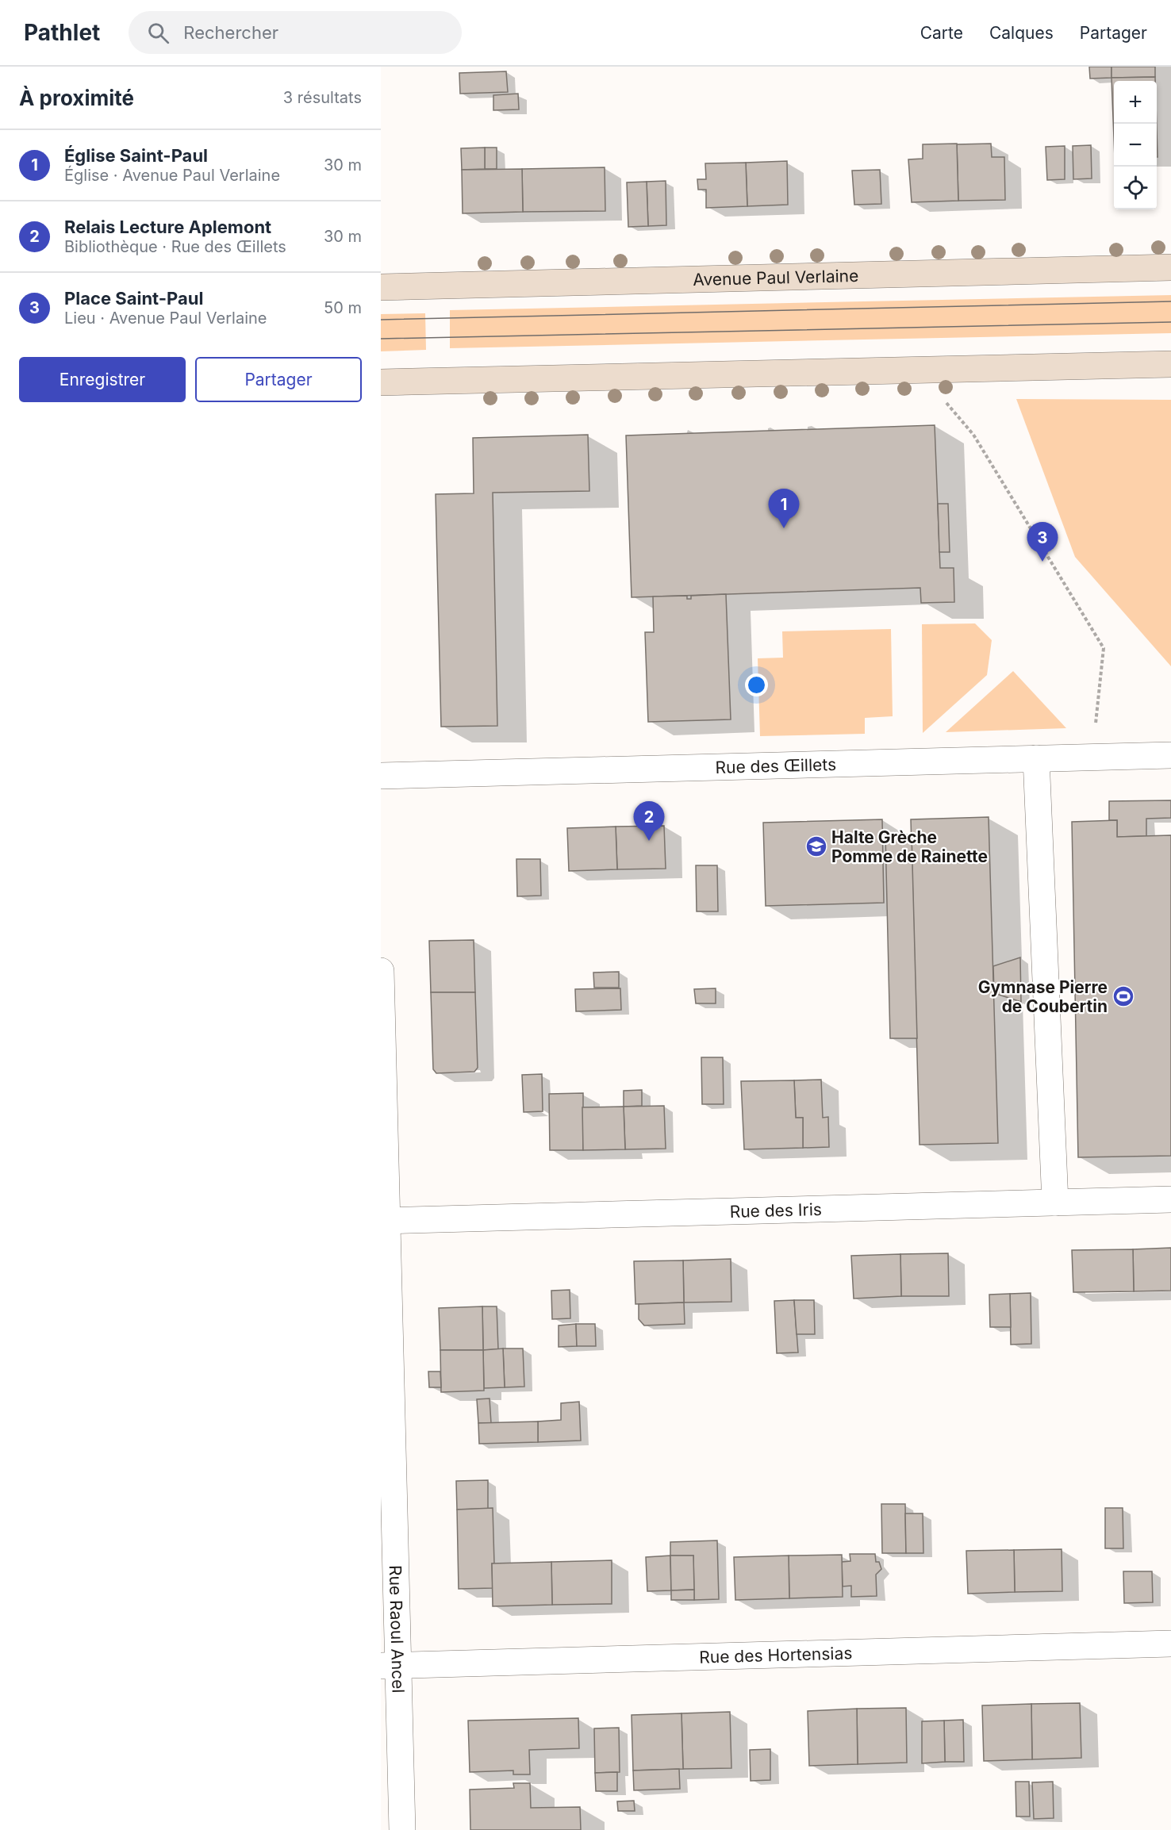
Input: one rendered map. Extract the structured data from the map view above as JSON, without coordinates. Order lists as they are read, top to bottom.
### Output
{
  "streets": {
    "street": [
      "Avenue Paul Verlaine",
      "Rue des Œillets",
      "Rue des Iris",
      "Rue Raoul Ancel",
      "Rue des Hortensias"
    ]
  },
  "crossings": [
    ["Rue des Iris", "Rue Raoul Ancel"],
    ["Rue Raoul Ancel", "Rue des Hortensias"]
  ],
  "places": {
    "school or university": ["Halte Grèche Pomme de Rainette"],
    "sports": ["Gymnase Pierre de Coubertin"]
  },
  "page": {
    "header": "Pathlet",
    "search": "Rechercher",
    "nav": ["Carte", "Calques", "Partager"],
    "heading": ["À proximité", "3 résultats"],
    "map_buttons": ["+", "−"],
    "list": [
      {
        "mark": "1",
        "name": "Église Saint-Paul",
        "note": "Église · Avenue Paul Verlaine",
        "value": "30 m"
      },
      {
        "mark": "2",
        "name": "Relais Lecture Aplemont",
        "note": "Bibliothèque · Rue des Œillets",
        "value": "30 m"
      },
      {
        "mark": "3",
        "name": "Place Saint-Paul",
        "note": "Lieu · Avenue Paul Verlaine",
        "value": "50 m"
      }
    ],
    "buttons": ["Enregistrer", "Partager"],
    "pins": ["1", "3", "2"]
  }
}
